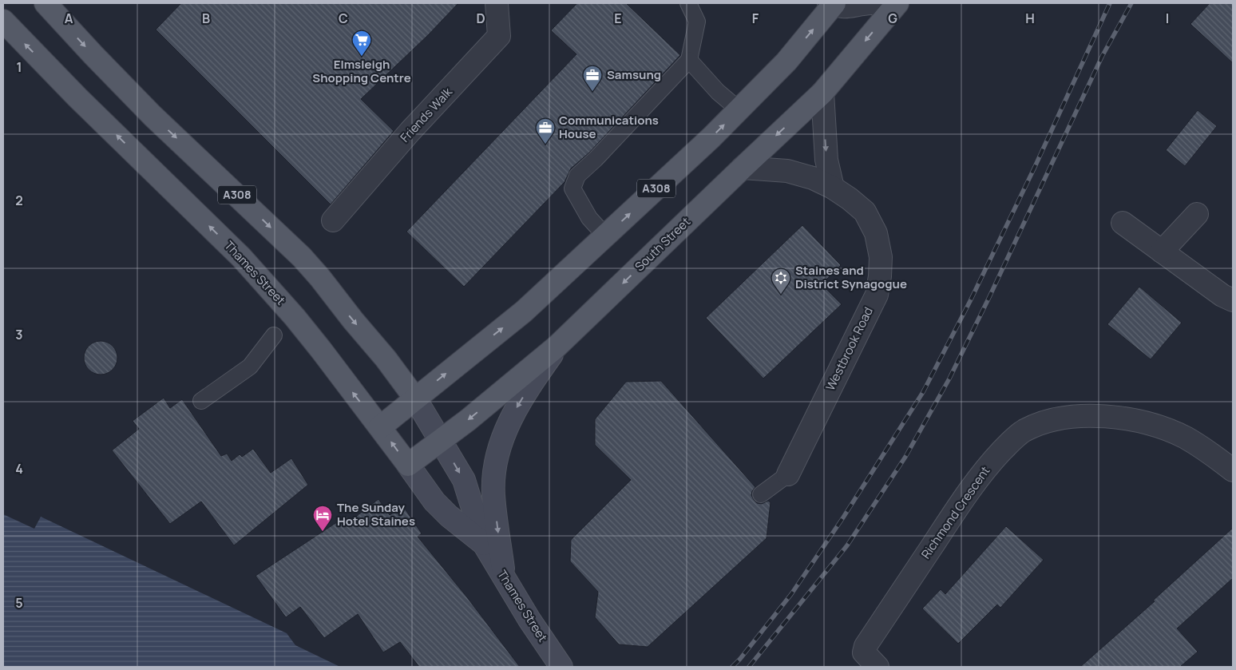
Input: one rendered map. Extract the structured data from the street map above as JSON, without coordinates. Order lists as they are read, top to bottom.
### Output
{
  "streets": {
    "main road": ["A308", "South Street", "Thames Street"],
    "street": ["Friends Walk", "Westbrook Road", "Richmond Crescent"]
  },
  "crossings": [
    ["A308", "Thames Street"],
    ["South Street", "Thames Street"],
    ["South Street", "Westbrook Road"]
  ],
  "places": {
    "supermarket": ["Elmsleigh Shopping Centre"],
    "office": ["Samsung", "Communications House"],
    "synagogue": ["Staines and District Synagogue"],
    "hotel": ["The Sunday Hotel Staines"]
  },
  "grid": {
    "columns": [
      "A",
      "B",
      "C",
      "D",
      "E",
      "F",
      "G",
      "H",
      "I"
    ],
    "rows": [
      "1",
      "2",
      "3",
      "4",
      "5"
    ]
  }
}
